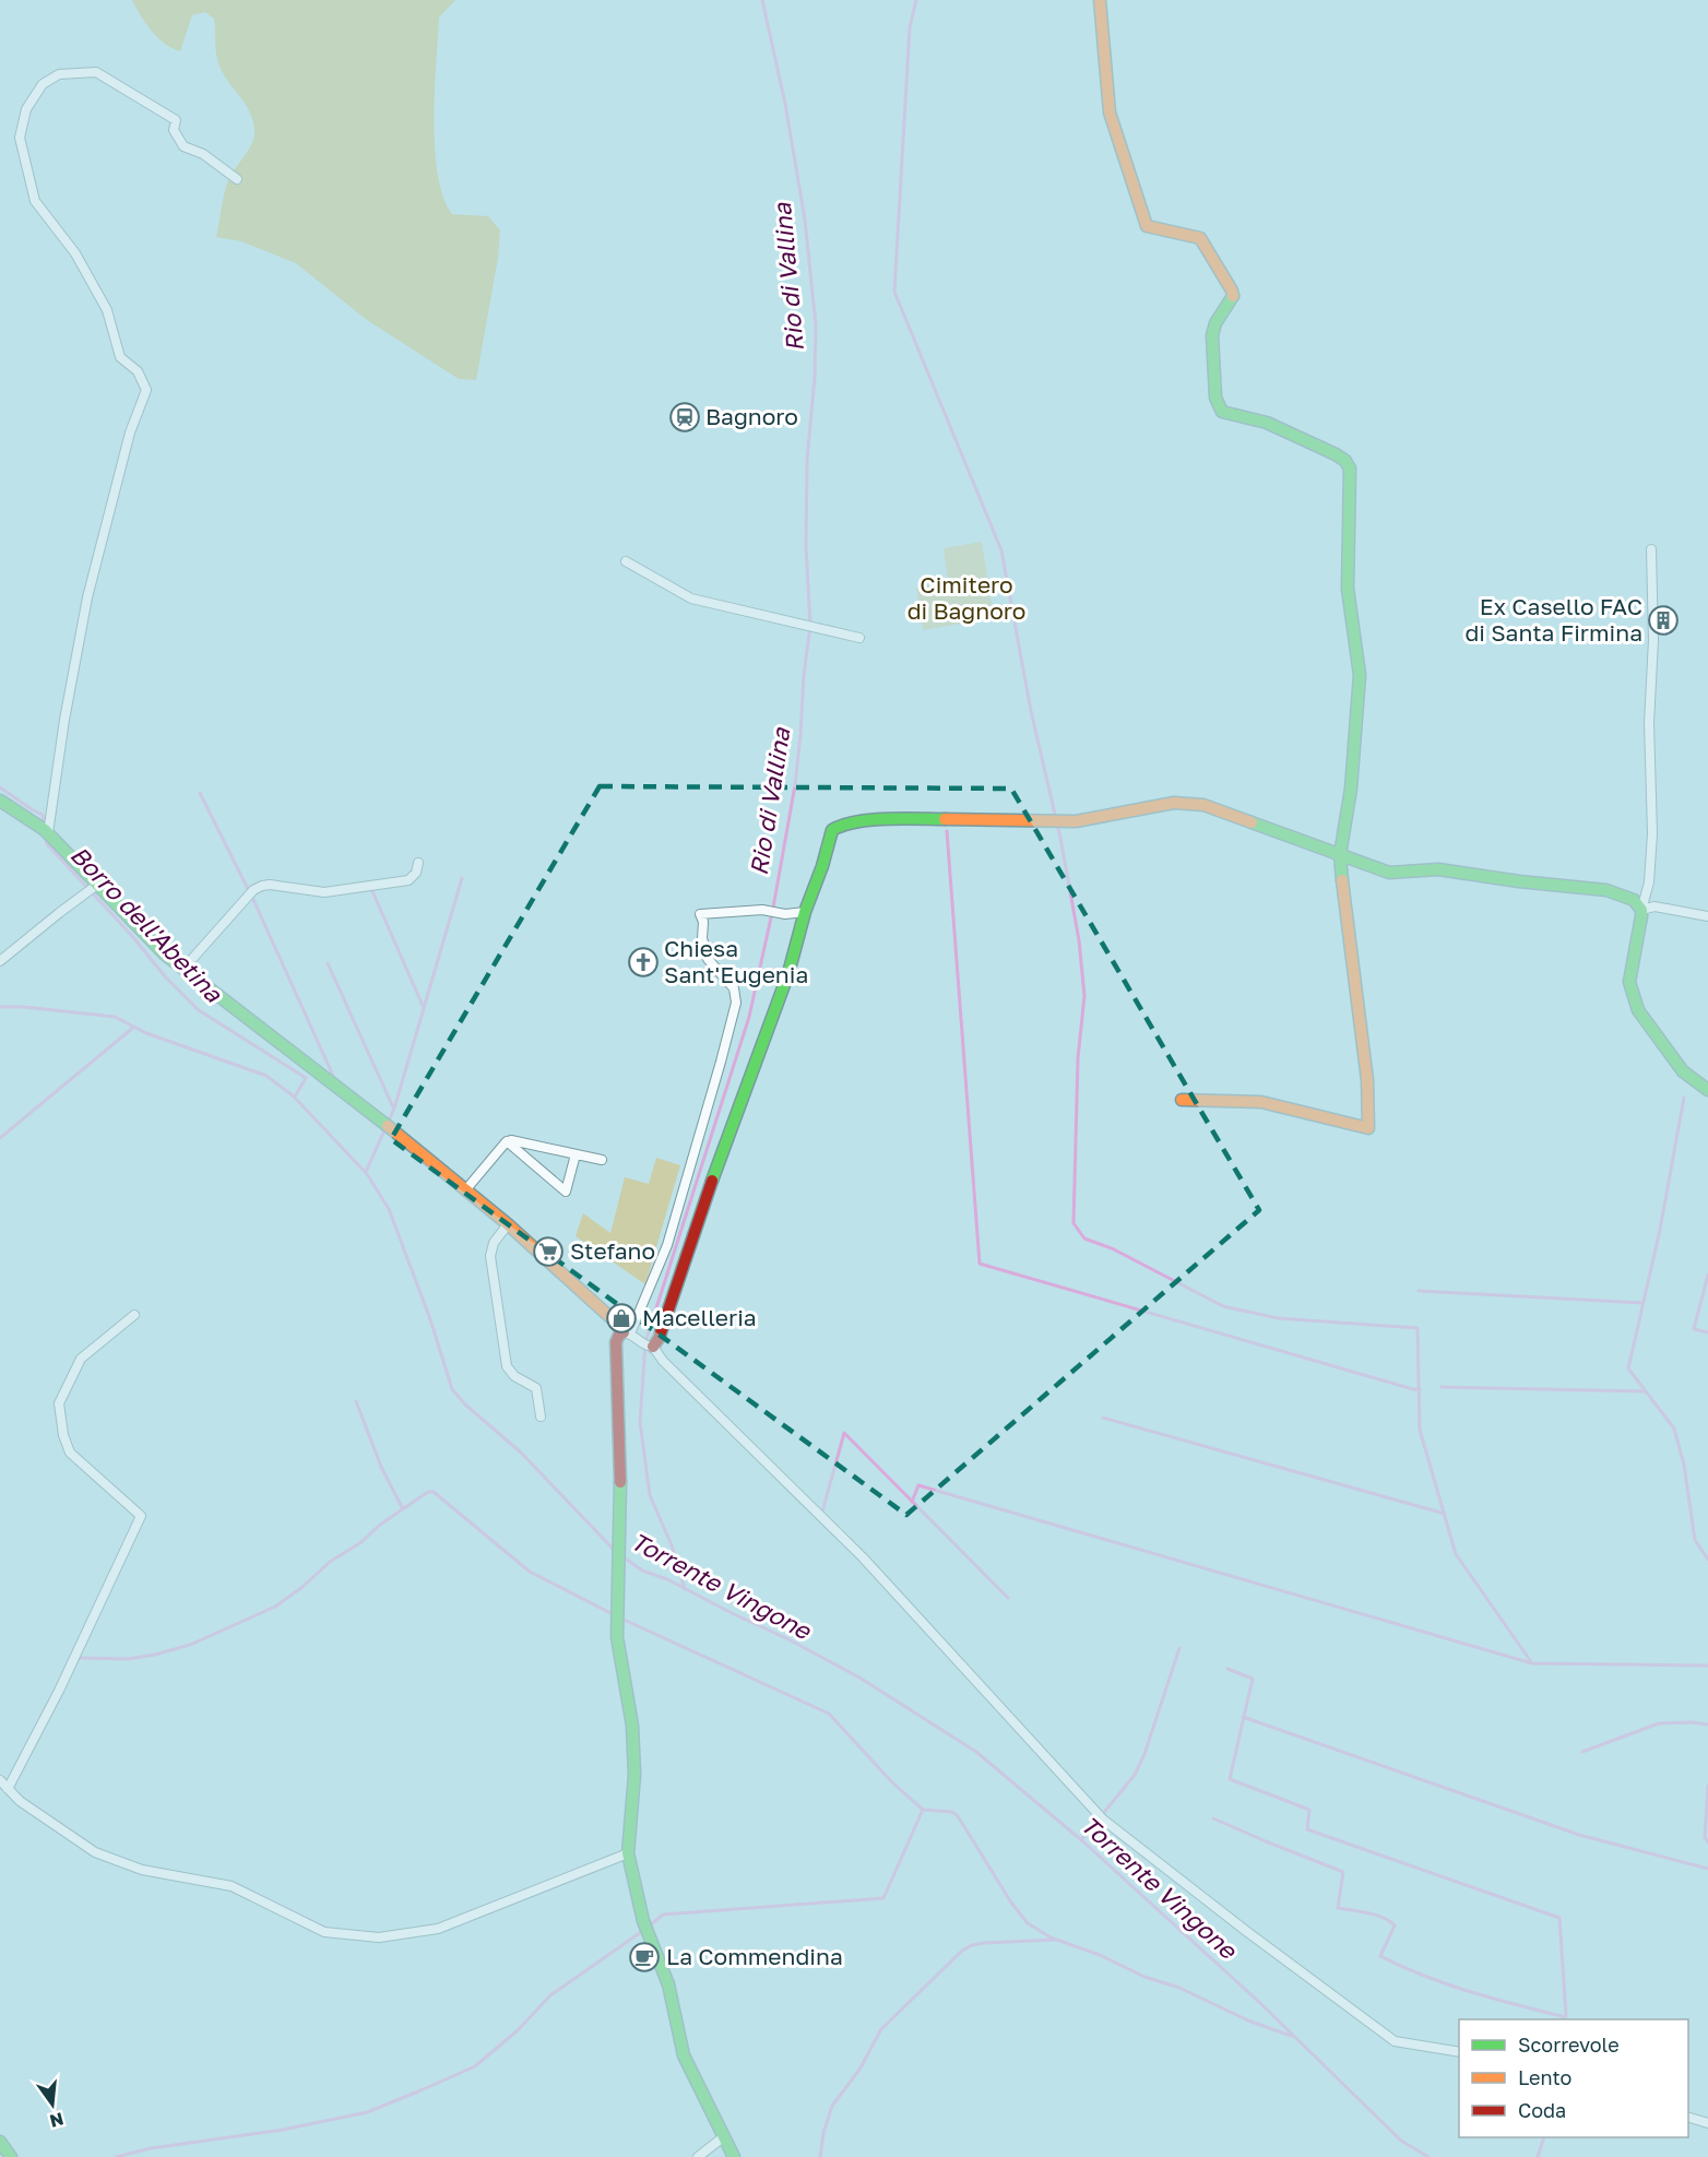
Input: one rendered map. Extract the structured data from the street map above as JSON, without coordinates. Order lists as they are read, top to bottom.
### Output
{
  "water": ["Rio di Vallina", "Borro dell'Abetina", "Torrente Vingone"],
  "parks": ["Cimitero di Bagnoro"],
  "places": {
    "station": ["Bagnoro"],
    "building": ["Ex Casello FAC di Santa Firmina"],
    "church": ["Chiesa Sant'Eugenia"],
    "supermarket": ["Stefano"],
    "shop": ["Macelleria"],
    "cafe": ["La Commendina"]
  },
  "legend": ["Scorrevole", "Lento", "Coda"],
  "north": "bottom"
}
